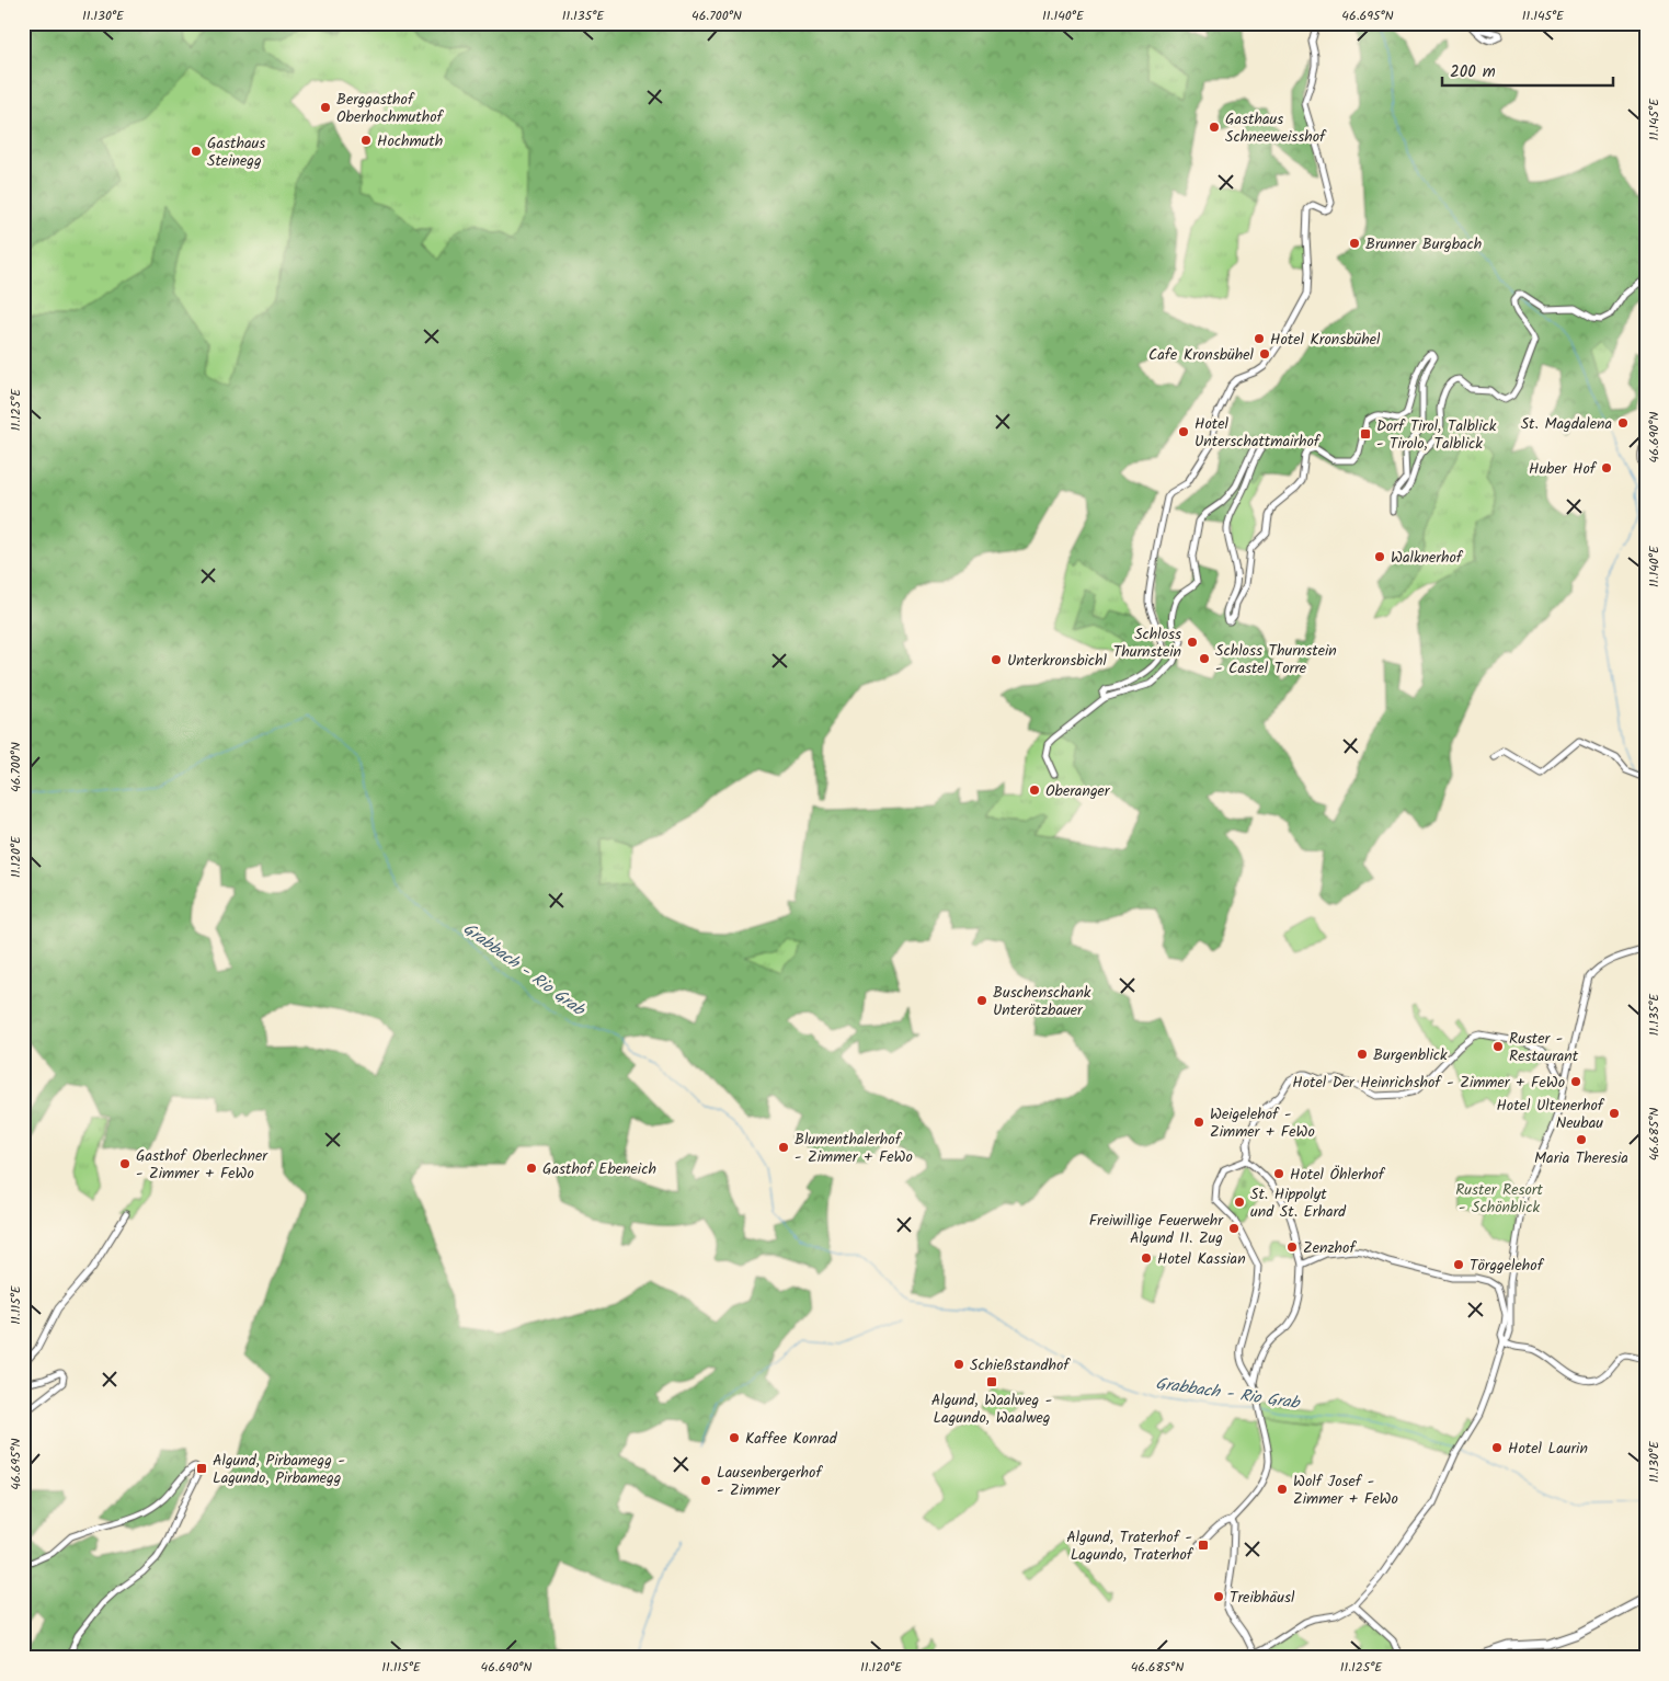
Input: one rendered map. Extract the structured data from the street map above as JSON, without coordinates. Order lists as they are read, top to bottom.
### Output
{
  "water": ["Grabbach - Rio Grab"],
  "parks": ["Ruster Resort - Schönblick"],
  "places": {
    "other": [
      "Berggasthof Oberhochmuthof",
      "Gasthaus Schneeweisshof",
      "Hochmuth",
      "Gasthaus Steinegg",
      "Brunner Burgbach",
      "Hotel Kronsbühel",
      "Cafe Kronsbühel",
      "St. Magdalena",
      "Hotel Unterschattmairhof",
      "Huber Hof",
      "Walknerhof",
      "Schloss Thurnstein",
      "Schloss Thurnstein - Castel Torre",
      "Unterkronsbichl",
      "Oberanger",
      "Buschenschank Unterötzbauer",
      "Ruster - Restaurant",
      "Burgenblick",
      "Hotel Der Heinrichshof - Zimmer + FeWo",
      "Hotel Ultenerhof Neubau",
      "Weigelehof - Zimmer + FeWo",
      "Maria Theresia",
      "Blumenthalerhof - Zimmer + FeWo",
      "Gasthof Oberlechner - Zimmer + FeWo",
      "Gasthof Ebeneich",
      "Hotel Öhlerhof",
      "St. Hippolyt und St. Erhard",
      "Freiwillige Feuerwehr Algund II. Zug",
      "Zenzhof",
      "Hotel Kassian",
      "Törggelehof",
      "Schießstandhof",
      "Kaffee Konrad",
      "Hotel Laurin",
      "Lausenbergerhof - Zimmer",
      "Wolf Josef - Zimmer + FeWo",
      "Treibhäusl"
    ],
    "transit": [
      "Dorf Tirol, Talblick - Tirolo, Talblick",
      "Algund, Waalweg - Lagundo, Waalweg",
      "Algund, Pirbamegg - Lagundo, Pirbamegg",
      "Algund, Traterhof - Lagundo, Traterhof"
    ]
  },
  "scale_bar": "200 m",
  "coordinates": [
    "11.130°E",
    "11.135°E",
    "46.700°N",
    "11.140°E",
    "46.695°N",
    "11.145°E",
    "11.125°E",
    "46.690°N",
    "11.120°E",
    "46.685°N",
    "11.115°E"
  ]
}
